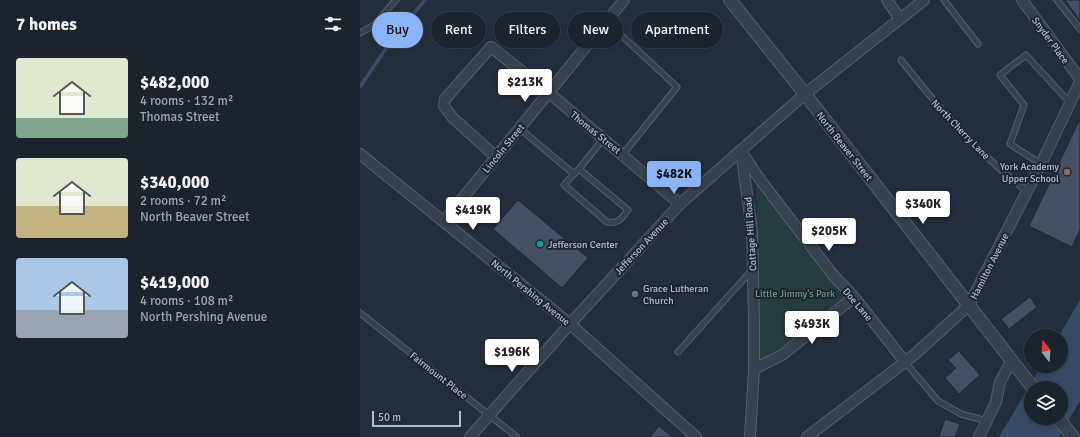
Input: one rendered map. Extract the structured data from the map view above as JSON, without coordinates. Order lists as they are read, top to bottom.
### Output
{
  "streets": {
    "street": [
      "Snyder Place",
      "Thomas Street",
      "North Beaver Street",
      "Lincoln Street",
      "Cottage Hill Road",
      "Jefferson Avenue",
      "Hamilton Avenue",
      "North Pershing Avenue",
      "Doe Lane"
    ],
    "lane": ["North Cherry Lane", "Fairmount Place"]
  },
  "crossings": [
    ["North Cherry Lane", "Hamilton Avenue"],
    ["Thomas Street", "Lincoln Street"],
    ["Thomas Street", "Jefferson Avenue"],
    ["North Beaver Street", "Jefferson Avenue"],
    ["North Beaver Street", "Hamilton Avenue"],
    ["Lincoln Street", "North Pershing Avenue"],
    ["Cottage Hill Road", "Jefferson Avenue"],
    ["Cottage Hill Road", "Doe Lane"],
    ["Jefferson Avenue", "North Pershing Avenue"],
    ["Jefferson Avenue", "Doe Lane"],
    ["Jefferson Avenue", "Fairmount Place"],
    ["Hamilton Avenue", "Doe Lane"]
  ],
  "parks": ["Little Jimmy's Park"],
  "places": ["York Academy Upper School", "Jefferson Center", "Grace Lutheran Church"],
  "scale_bar": "50 m",
  "north": "top",
  "page": {
    "heading": "7 homes",
    "chip": [
      "Buy",
      "Rent",
      "Filters",
      "New",
      "Apartment"
    ],
    "list": [
      {
        "name": "$482,000",
        "note": "4 rooms · 132 m² · Thomas Street"
      },
      {
        "name": "$340,000",
        "note": "2 rooms · 72 m² · North Beaver Street"
      },
      {
        "name": "$419,000",
        "note": "4 rooms · 108 m² · North Pershing Avenue"
      }
    ],
    "price": [
      "$213K",
      "$482K",
      "$340K",
      "$419K",
      "$205K",
      "$493K",
      "$196K"
    ],
    "scale": "50 m"
  }
}
